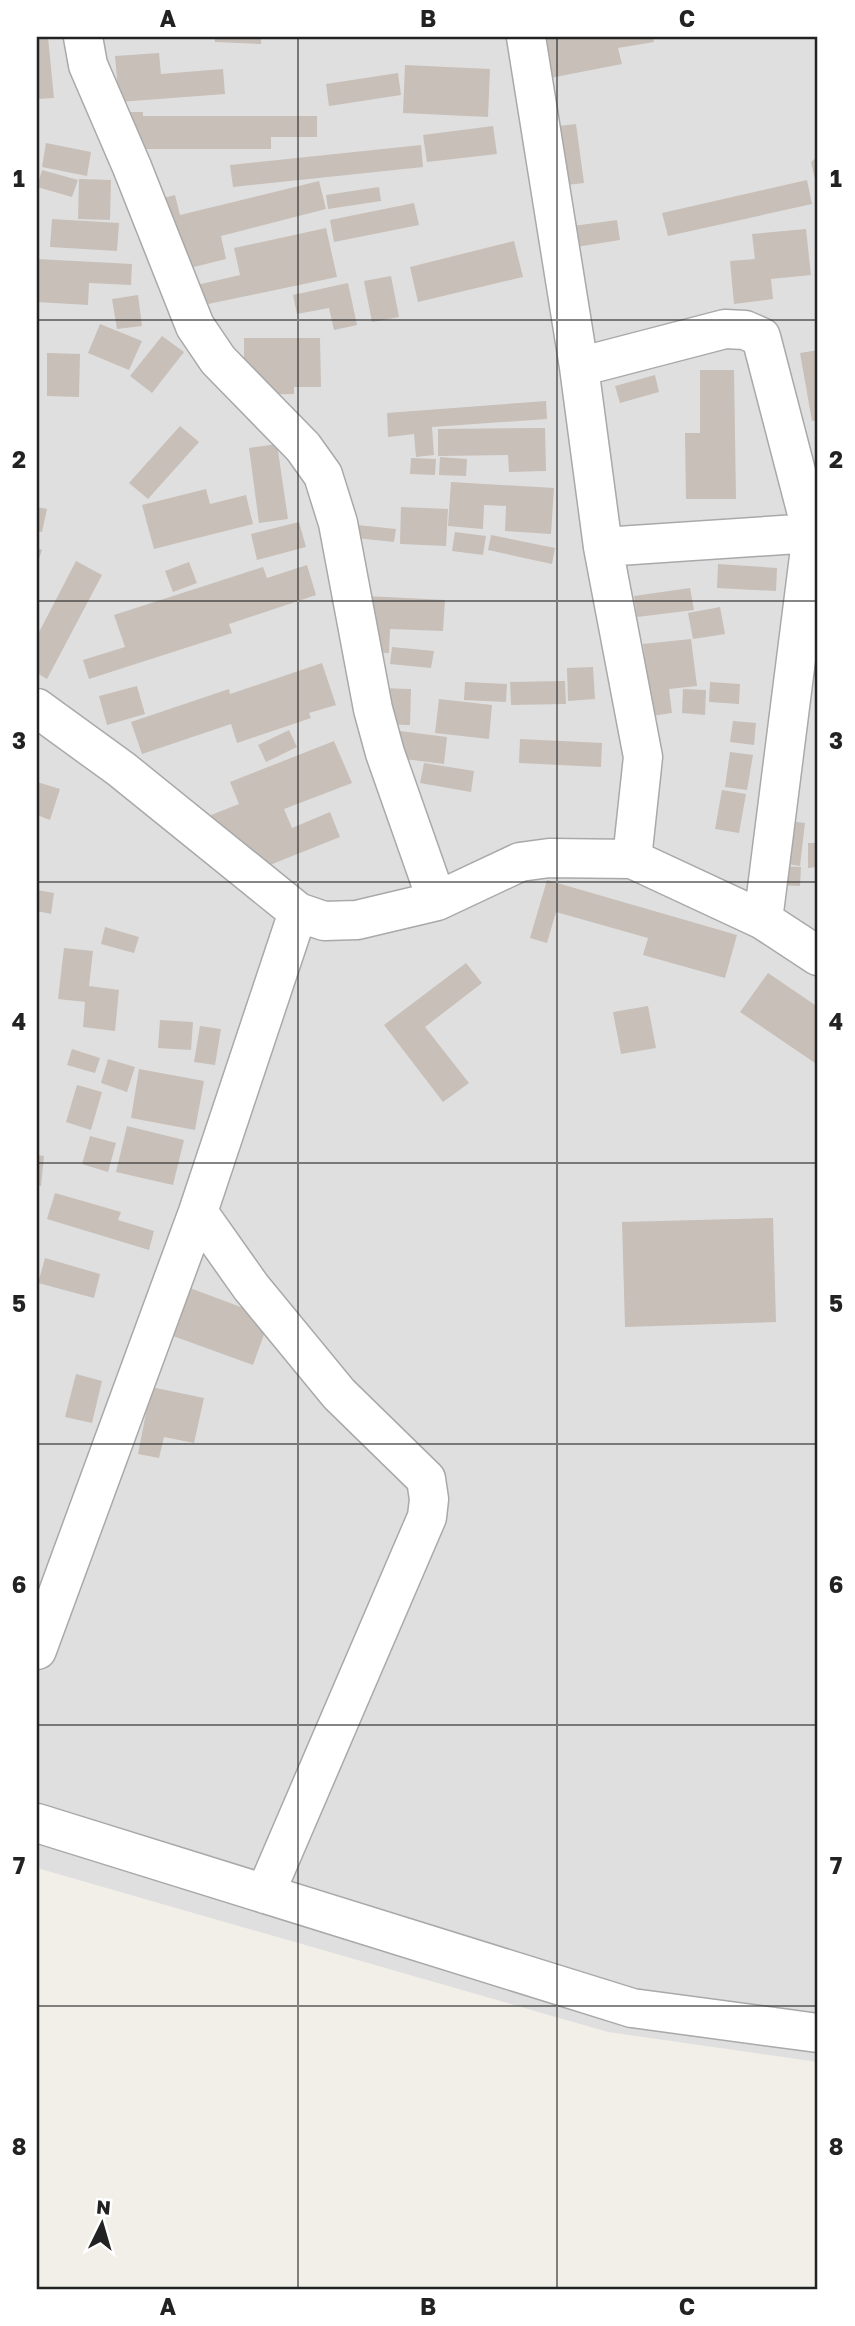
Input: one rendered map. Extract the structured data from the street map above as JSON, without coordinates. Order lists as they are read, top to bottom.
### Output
{
  "north": "top",
  "grid": {
    "columns": ["A", "B", "C"],
    "rows": [
      "1",
      "2",
      "3",
      "4",
      "5",
      "6",
      "7",
      "8"
    ]
  }
}
